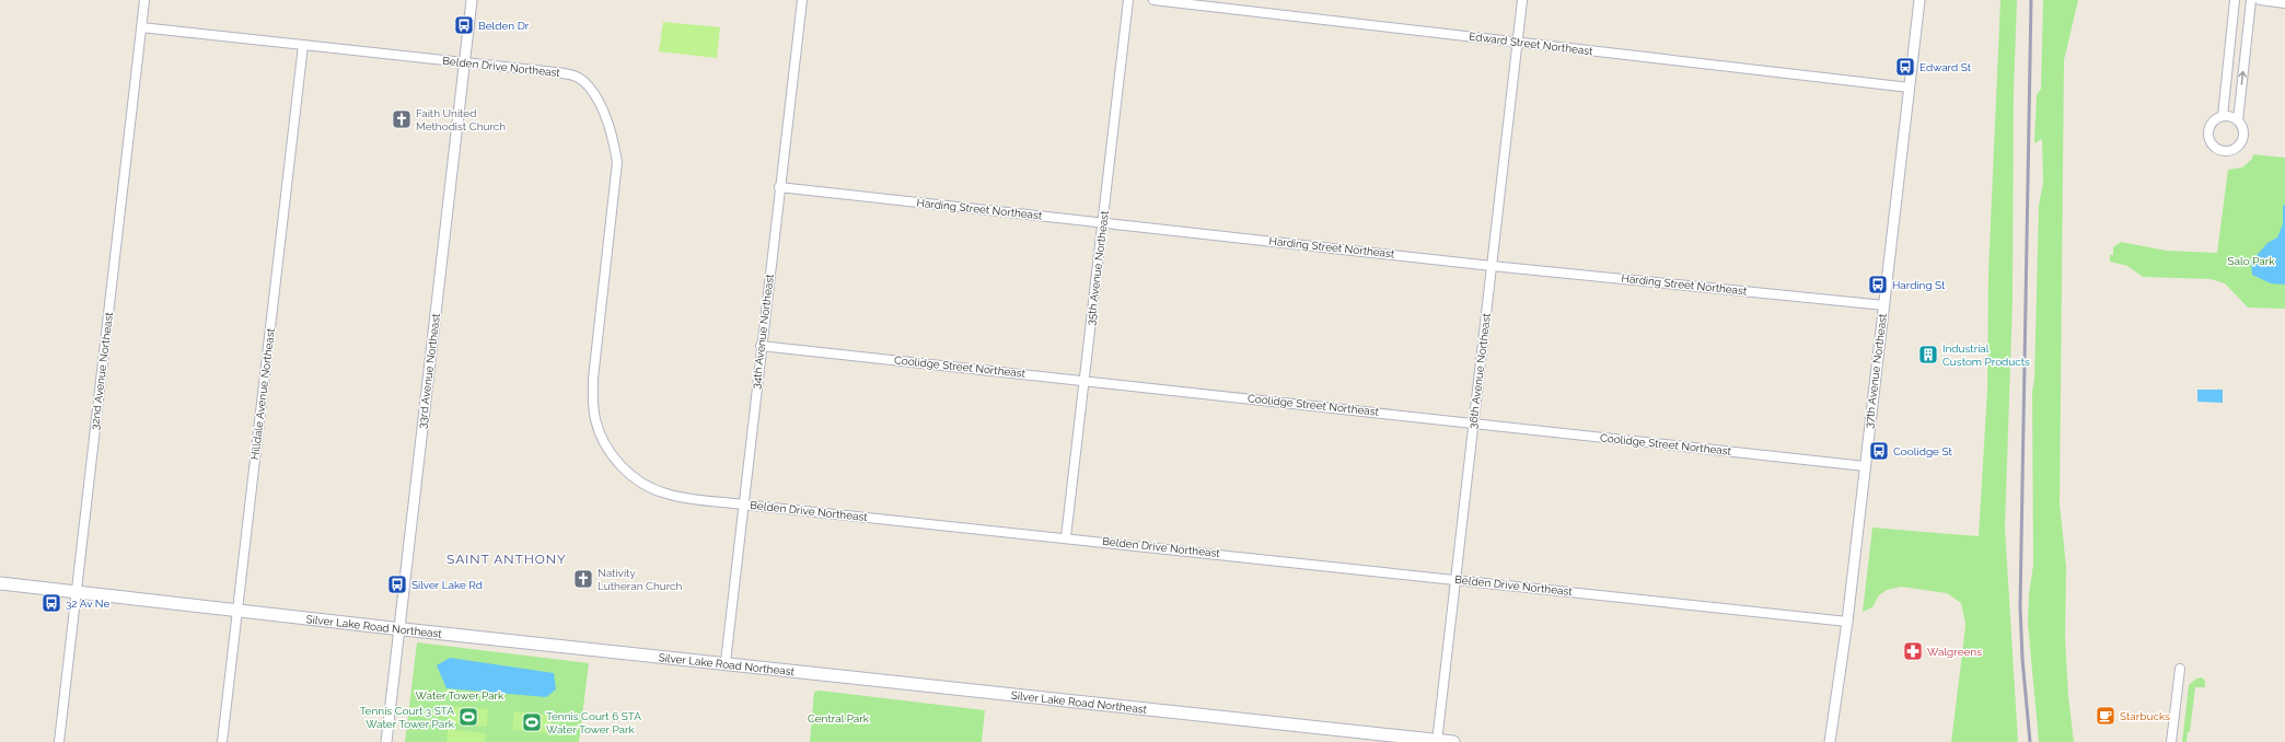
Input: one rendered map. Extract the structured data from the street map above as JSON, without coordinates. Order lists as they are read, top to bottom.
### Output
{
  "streets": {
    "main road": ["Silver Lake Road Northeast"],
    "street": [
      "Edward Street Northeast",
      "Belden Drive Northeast",
      "Harding Street Northeast",
      "35th Avenue Northeast",
      "34th Avenue Northeast",
      "Coolidge Street Northeast",
      "32nd Avenue Northeast",
      "33rd Avenue Northeast",
      "36th Avenue Northeast",
      "37th Avenue Northeast",
      "Hilldale Avenue Northeast"
    ]
  },
  "crossings": [
    ["Edward Street Northeast", "36th Avenue Northeast"],
    ["Edward Street Northeast", "37th Avenue Northeast"],
    ["Belden Drive Northeast", "35th Avenue Northeast"],
    ["Belden Drive Northeast", "34th Avenue Northeast"],
    ["Belden Drive Northeast", "32nd Avenue Northeast"],
    ["Belden Drive Northeast", "33rd Avenue Northeast"],
    ["Belden Drive Northeast", "36th Avenue Northeast"],
    ["Belden Drive Northeast", "37th Avenue Northeast"],
    ["Belden Drive Northeast", "Hilldale Avenue Northeast"],
    ["Harding Street Northeast", "35th Avenue Northeast"],
    ["Harding Street Northeast", "34th Avenue Northeast"],
    ["Harding Street Northeast", "36th Avenue Northeast"],
    ["Harding Street Northeast", "37th Avenue Northeast"],
    ["35th Avenue Northeast", "Coolidge Street Northeast"],
    ["34th Avenue Northeast", "Coolidge Street Northeast"],
    ["34th Avenue Northeast", "Silver Lake Road Northeast"],
    ["Coolidge Street Northeast", "36th Avenue Northeast"],
    ["Coolidge Street Northeast", "37th Avenue Northeast"],
    ["32nd Avenue Northeast", "Silver Lake Road Northeast"],
    ["33rd Avenue Northeast", "Silver Lake Road Northeast"],
    ["36th Avenue Northeast", "Silver Lake Road Northeast"],
    ["Hilldale Avenue Northeast", "Silver Lake Road Northeast"]
  ],
  "districts": ["SAINT ANTHONY"],
  "parks": ["Salo Park", "Water Tower Park", "Central Park"],
  "places": {
    "bus stop": [
      "Belden Dr",
      "Edward St",
      "Harding St",
      "Coolidge St",
      "Silver Lake Rd",
      "32 Av Ne"
    ],
    "church": ["Faith United Methodist Church", "Nativity Lutheran Church"],
    "building": ["Industrial Custom Products"],
    "pharmacy": ["Walgreens"],
    "cafe": ["Starbucks"],
    "sports": ["Tennis Court 3 STA Water Tower Park", "Tennis Court 6 STA Water Tower Park"]
  }
}
